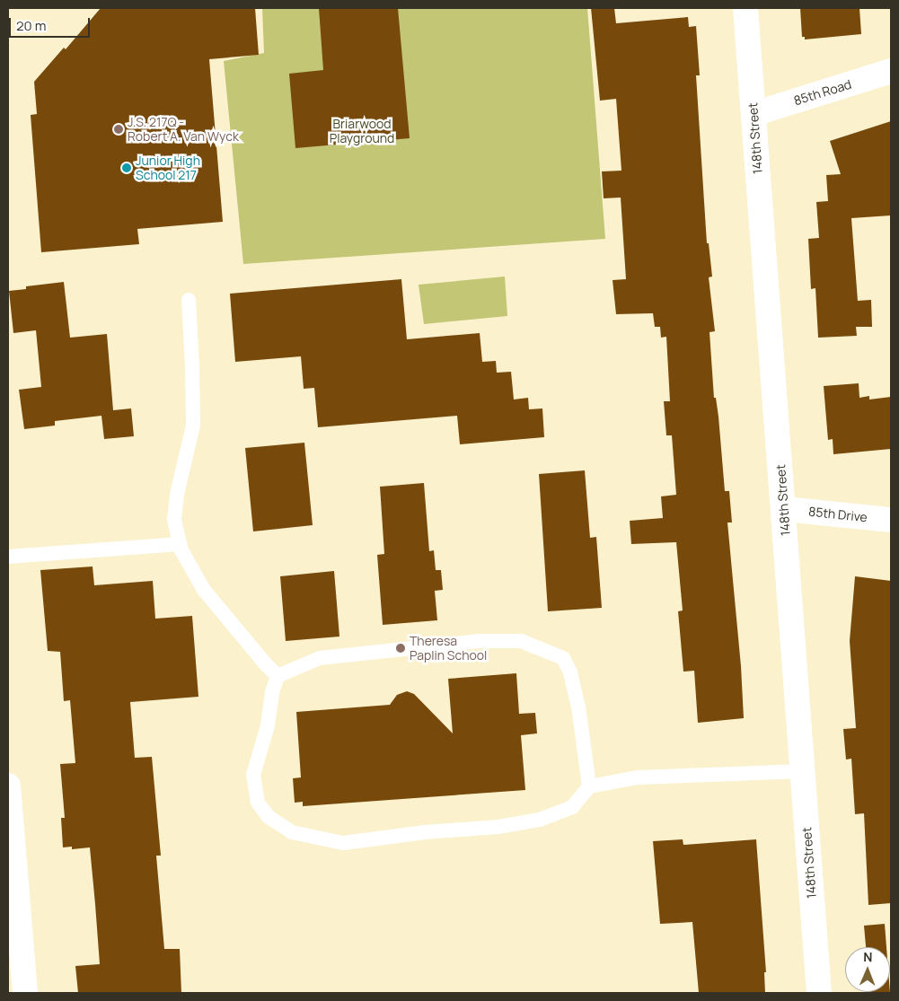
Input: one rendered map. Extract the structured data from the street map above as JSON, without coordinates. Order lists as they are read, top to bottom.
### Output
{
  "streets": {
    "street": ["85th Road", "148th Street", "85th Drive"]
  },
  "crossings": [
    ["85th Road", "148th Street"],
    ["148th Street", "85th Drive"]
  ],
  "parks": ["Briarwood Playground"],
  "places": ["J.S. 217Q - Robert A. Van Wyck", "Junior High School 217", "Theresa Paplin School"],
  "scale_bar": "20 m",
  "north": "top"
}
